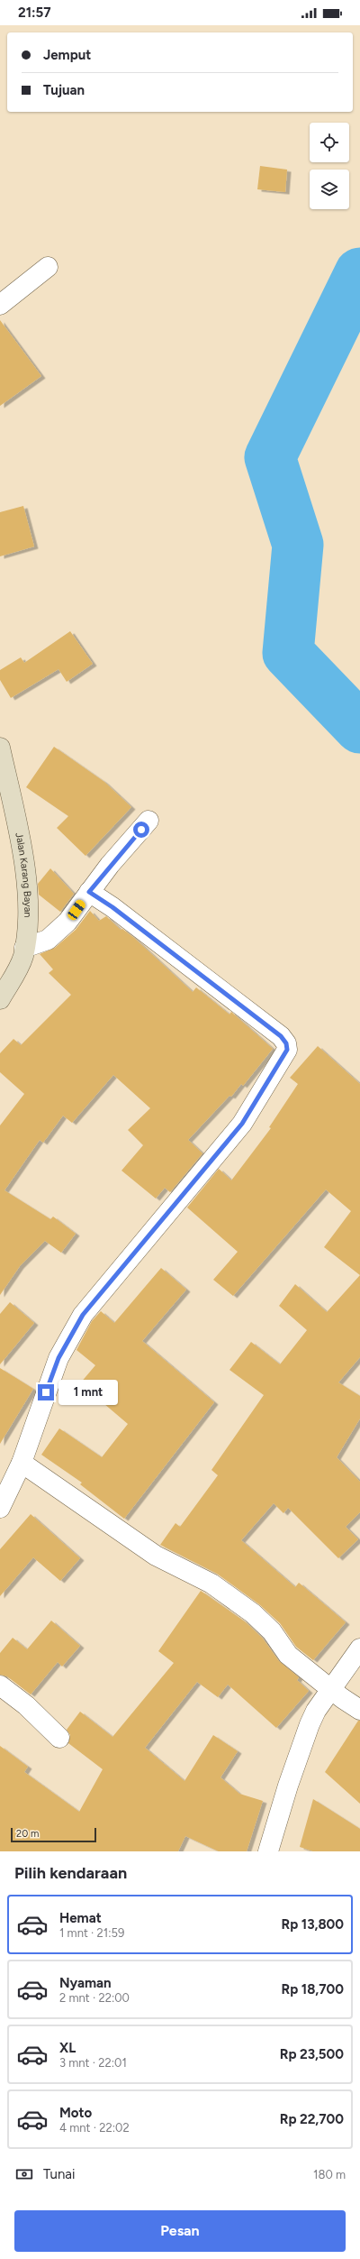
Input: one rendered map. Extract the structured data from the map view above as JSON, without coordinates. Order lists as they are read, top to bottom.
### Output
{
  "streets": {
    "street": ["Jalan Karang Bayan"]
  },
  "scale_bar": "20 m",
  "page": {
    "status": "21:57",
    "banner": ["Jemput", "Tujuan"],
    "bubble": "1 mnt",
    "scale": "20 m",
    "heading": "Pilih kendaraan",
    "list": [
      {
        "name": "Hemat",
        "note": "1 mnt · 21:59",
        "value": "Rp 13,800"
      },
      {
        "name": "Nyaman",
        "note": "2 mnt · 22:00",
        "value": "Rp 18,700"
      },
      {
        "name": "XL",
        "note": "3 mnt · 22:01",
        "value": "Rp 23,500"
      },
      {
        "name": "Moto",
        "note": "4 mnt · 22:02",
        "value": "Rp 22,700"
      }
    ],
    "pay": ["Tunai", "180 m"],
    "buttons": "Pesan"
  }
}
